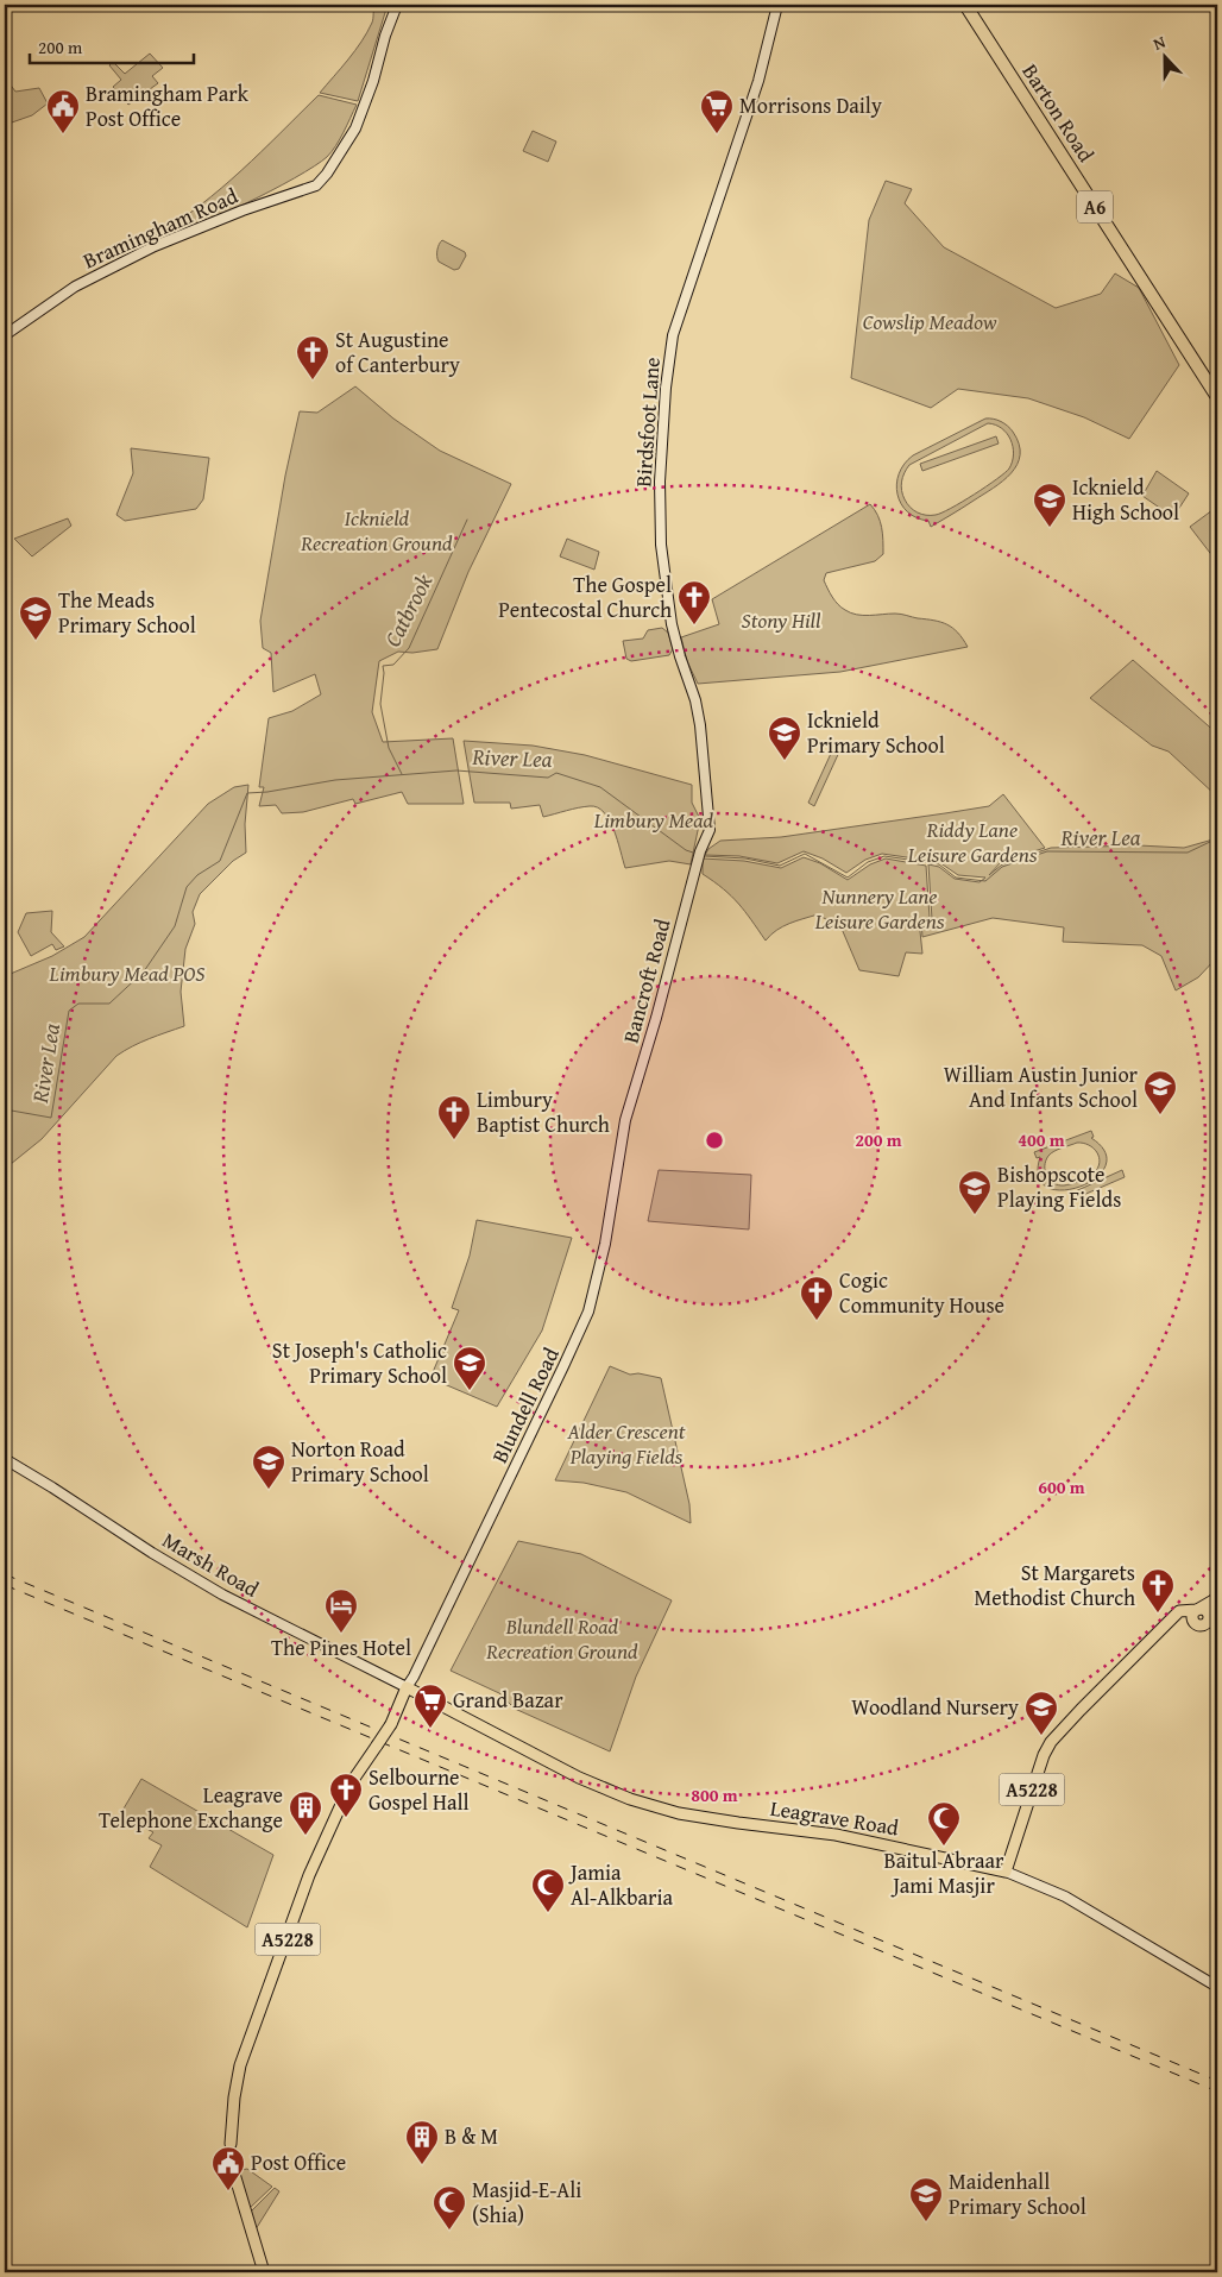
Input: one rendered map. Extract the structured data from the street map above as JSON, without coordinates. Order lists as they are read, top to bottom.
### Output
{
  "streets": {
    "highway": ["Barton Road", "A6"],
    "main road": ["A5228", "Leagrave Road"],
    "street": [
      "Bramingham Road",
      "Birdsfoot Lane",
      "Bancroft Road",
      "Blundell Road",
      "Marsh Road"
    ]
  },
  "crossings": [
    ["Birdsfoot Lane", "Bancroft Road"],
    ["Bancroft Road", "Blundell Road"],
    ["Blundell Road", "Marsh Road"],
    ["Blundell Road", "A5228"],
    ["Blundell Road", "Leagrave Road"],
    ["Marsh Road", "A5228"],
    ["Marsh Road", "Leagrave Road"],
    ["A5228", "Leagrave Road"]
  ],
  "water": ["Catbrook", "River Lea"],
  "parks": [
    "Cowslip Meadow",
    "Icknield Recreation Ground",
    "Stony Hill",
    "Limbury Mead",
    "Riddy Lane Leisure Gardens",
    "Nunnery Lane Leisure Gardens",
    "Limbury Mead POS",
    "Alder Crescent Playing Fields",
    "Blundell Road Recreation Ground"
  ],
  "places": {
    "public building": ["Bramingham Park Post Office", "Post Office"],
    "supermarket": ["Morrisons Daily", "Grand Bazar"],
    "church": [
      "St Augustine of Canterbury",
      "The Gospel Pentecostal Church",
      "Limbury Baptist Church",
      "Cogic Community House",
      "St Margarets Methodist Church",
      "Selbourne Gospel Hall"
    ],
    "school or university": [
      "Icknield High School",
      "The Meads Primary School",
      "Icknield Primary School",
      "William Austin Junior And Infants School",
      "Bishopscote Playing Fields",
      "St Joseph's Catholic Primary School",
      "Norton Road Primary School",
      "Woodland Nursery",
      "Maidenhall Primary School"
    ],
    "hotel": ["The Pines Hotel"],
    "building": ["Leagrave Telephone Exchange", "B & M"],
    "mosque": ["Baitul Abraar Jami Masjir", "Jamia Al-Alkbaria", "Masjid-E-Ali (Shia)"]
  },
  "scale_bar": "200 m",
  "north": "top",
  "rings": [
    "200 m",
    "400 m",
    "600 m",
    "800 m"
  ]
}
